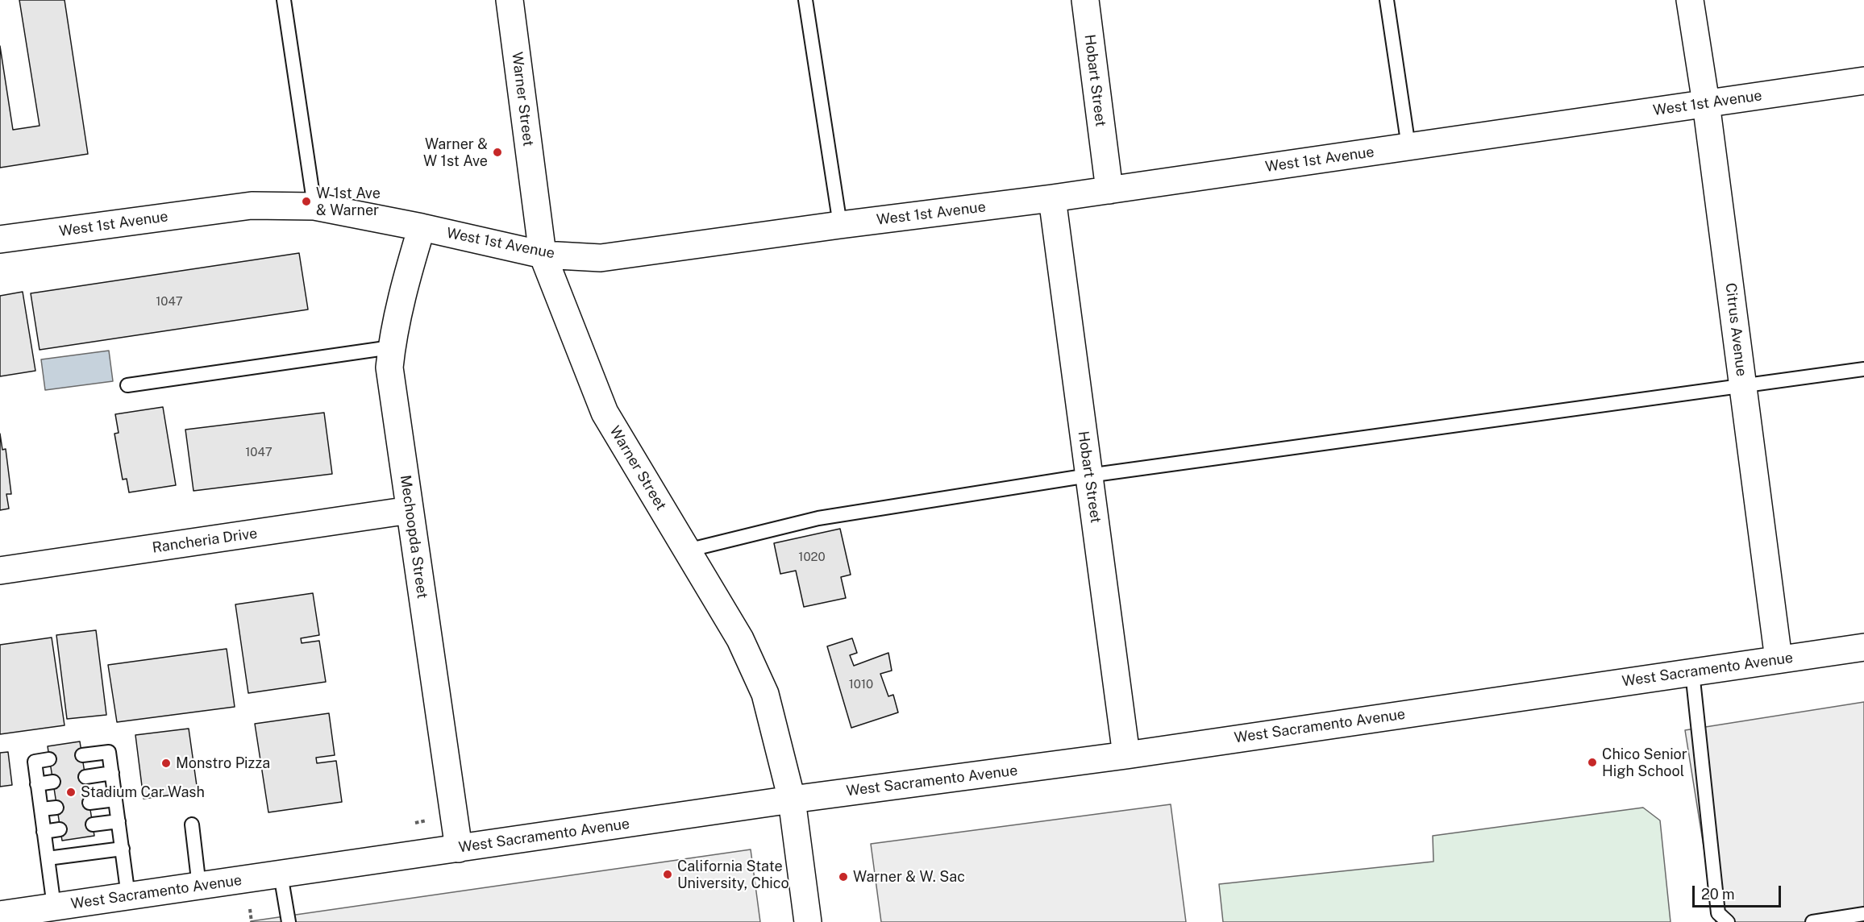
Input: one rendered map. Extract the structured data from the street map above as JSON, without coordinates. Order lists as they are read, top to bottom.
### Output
{
  "streets": {
    "street": [
      "Hobart Street",
      "Warner Street",
      "West 1st Avenue",
      "Citrus Avenue",
      "Mechoopda Street",
      "Rancheria Drive",
      "West Sacramento Avenue"
    ]
  },
  "crossings": [
    ["Hobart Street", "West 1st Avenue"],
    ["Hobart Street", "West Sacramento Avenue"],
    ["Warner Street", "West 1st Avenue"],
    ["Warner Street", "West Sacramento Avenue"],
    ["West 1st Avenue", "Citrus Avenue"],
    ["West 1st Avenue", "Mechoopda Street"],
    ["Citrus Avenue", "West Sacramento Avenue"],
    ["Mechoopda Street", "Rancheria Drive"],
    ["Mechoopda Street", "West Sacramento Avenue"]
  ],
  "places": [
    "Warner & W 1st Ave",
    "W 1st Ave & Warner",
    "Chico Senior High School",
    "Monstro Pizza",
    "Stadium Car Wash",
    "California State University, Chico",
    "Warner & W. Sac"
  ],
  "house_numbers": [
    "1047",
    "1047",
    "1020",
    "1010"
  ],
  "scale_bar": "20 m"
}
